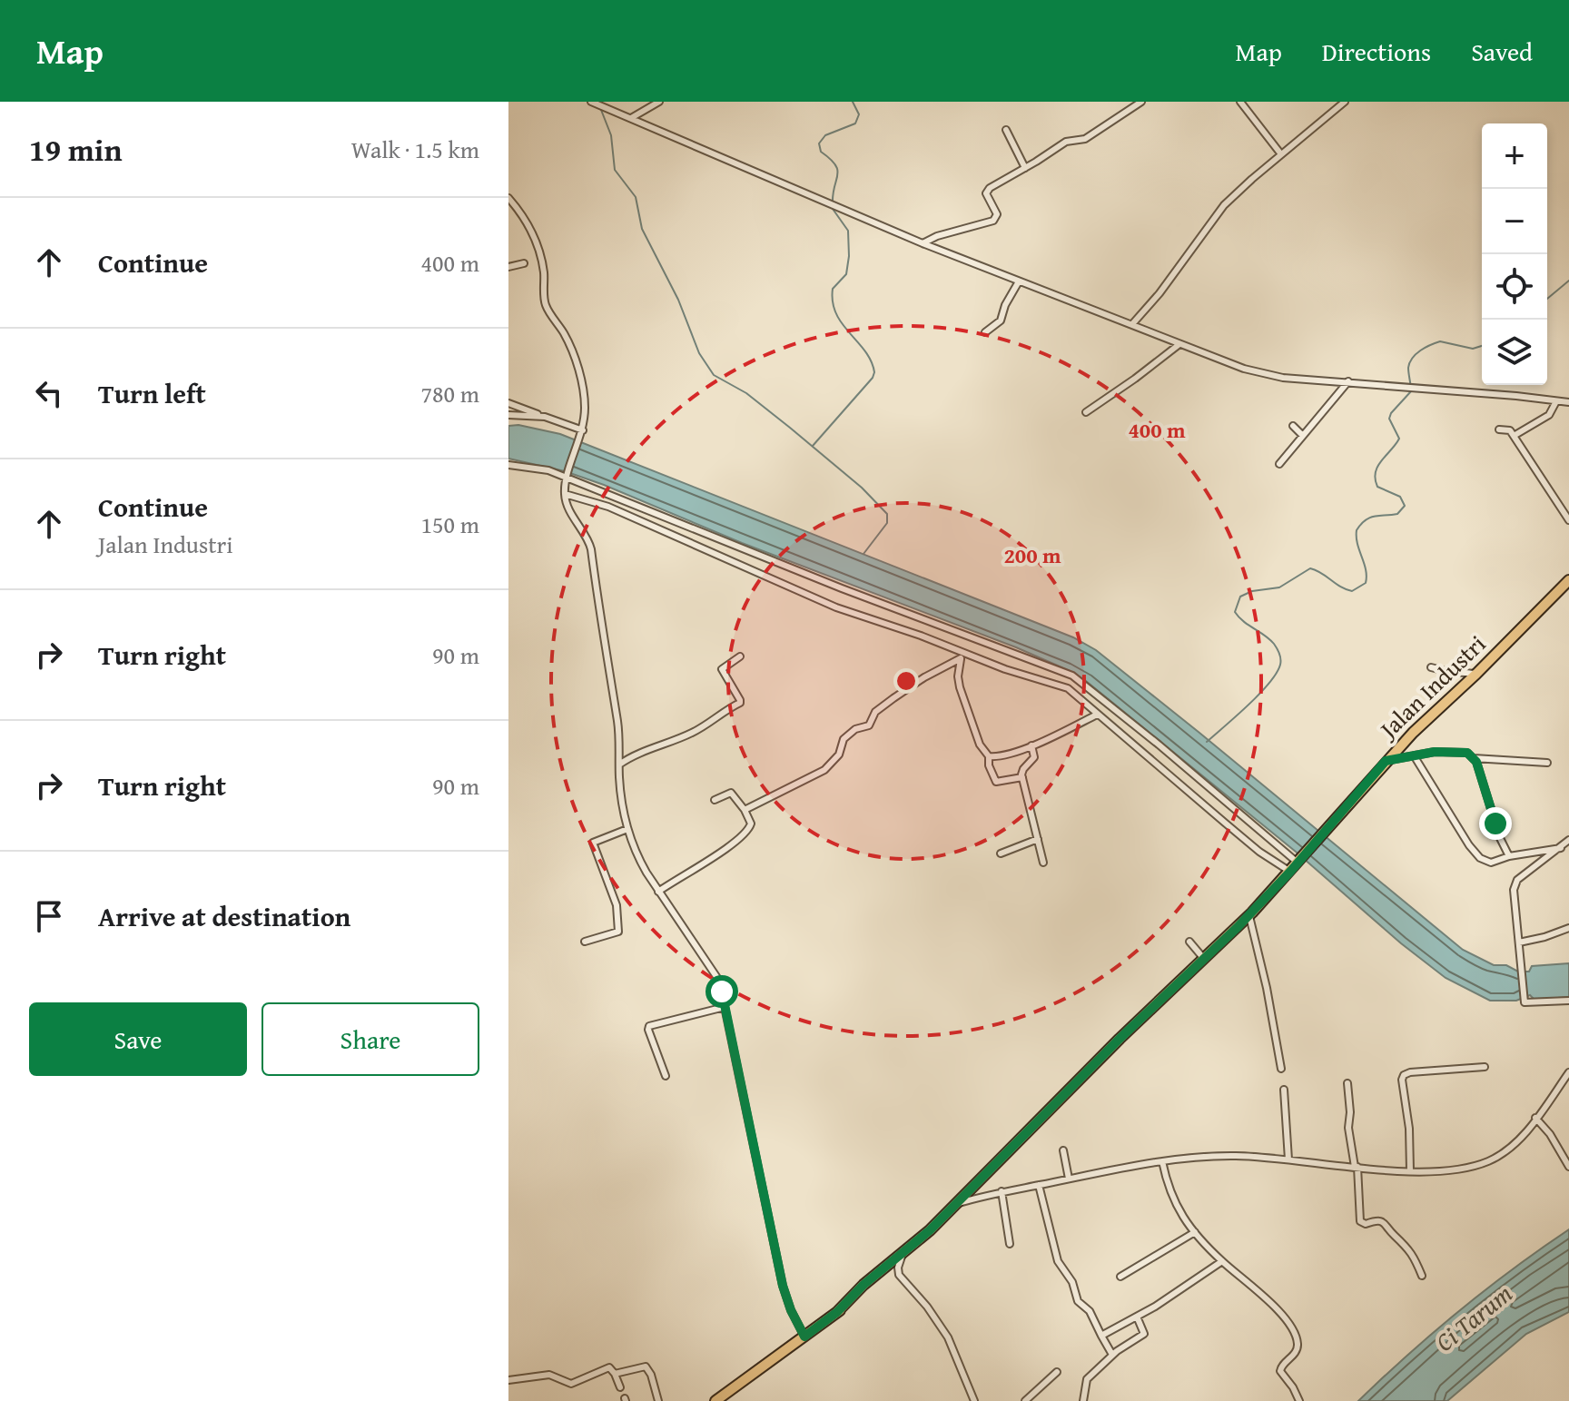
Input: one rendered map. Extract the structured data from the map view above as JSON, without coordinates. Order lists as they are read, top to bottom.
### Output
{
  "streets": {
    "main road": ["Jalan Industri"]
  },
  "water": ["Ci Tarum"],
  "page": {
    "header": "Map",
    "nav": ["Map", "Directions", "Saved"],
    "heading": ["19 min", "Walk · 1.5 km"],
    "map_buttons": ["+", "−"],
    "list": [
      ["Continue", "400 m"],
      ["Turn left", "780 m"],
      ["Continue", "Jalan Industri", "150 m"],
      ["Turn right", "90 m"],
      ["Turn right", "90 m"],
      "Arrive at destination"
    ],
    "buttons": ["Save", "Share"]
  },
  "rings": ["400 m", "200 m"]
}
